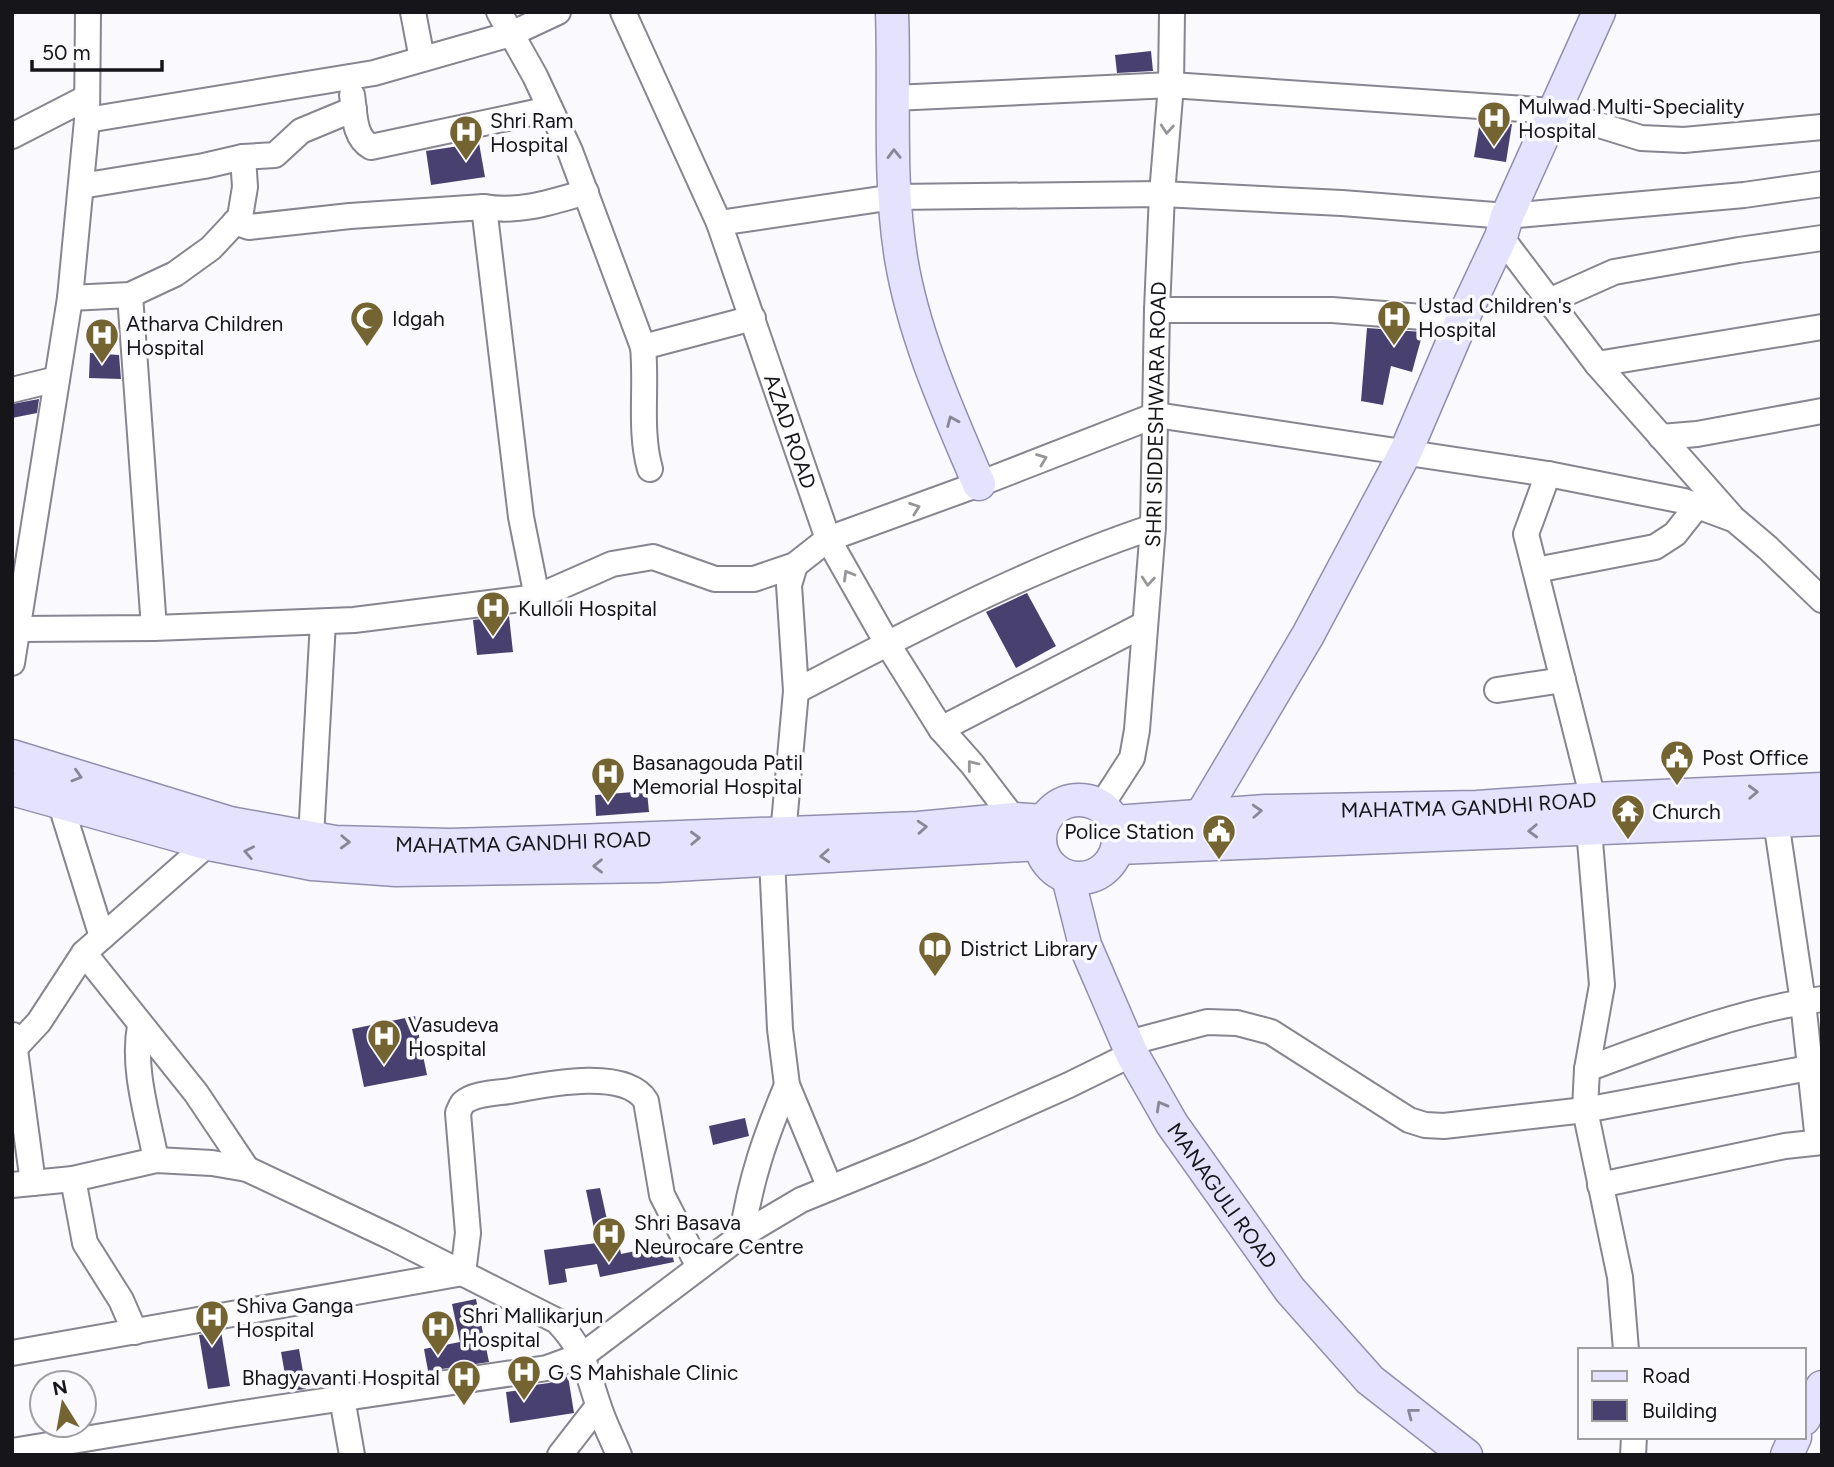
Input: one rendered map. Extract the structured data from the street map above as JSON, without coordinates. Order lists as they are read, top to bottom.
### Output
{
  "streets": {
    "main road": ["MAHATMA GANDHI ROAD", "MANAGULI ROAD"],
    "street": ["SHRI SIDDESHWARA ROAD", "AZAD ROAD"]
  },
  "crossings": [
    ["SHRI SIDDESHWARA ROAD", "AZAD ROAD"],
    ["SHRI SIDDESHWARA ROAD", "MAHATMA GANDHI ROAD"],
    ["SHRI SIDDESHWARA ROAD", "MANAGULI ROAD"],
    ["AZAD ROAD", "MAHATMA GANDHI ROAD"],
    ["AZAD ROAD", "MANAGULI ROAD"],
    ["MAHATMA GANDHI ROAD", "MANAGULI ROAD"]
  ],
  "one_way": ["MANAGULI ROAD"],
  "places": {
    "hospital": [
      "Mulwad Multi-Speciality Hospital",
      "Shri Ram Hospital",
      "Ustad Children's Hospital",
      "Atharva Children Hospital",
      "Kulloli Hospital",
      "Basanagouda Patil Memorial Hospital",
      "Vasudeva Hospital",
      "Shri Basava Neurocare Centre",
      "Shiva Ganga Hospital",
      "Shri Mallikarjun Hospital",
      "G S Mahishale Clinic",
      "Bhagyavanti Hospital"
    ],
    "mosque": ["Idgah"],
    "public building": ["Post Office", "Police Station"],
    "temple": ["Church"],
    "library": ["District Library"]
  },
  "legend": ["Road", "Building"],
  "scale_bar": "50 m",
  "north": "top"
}
